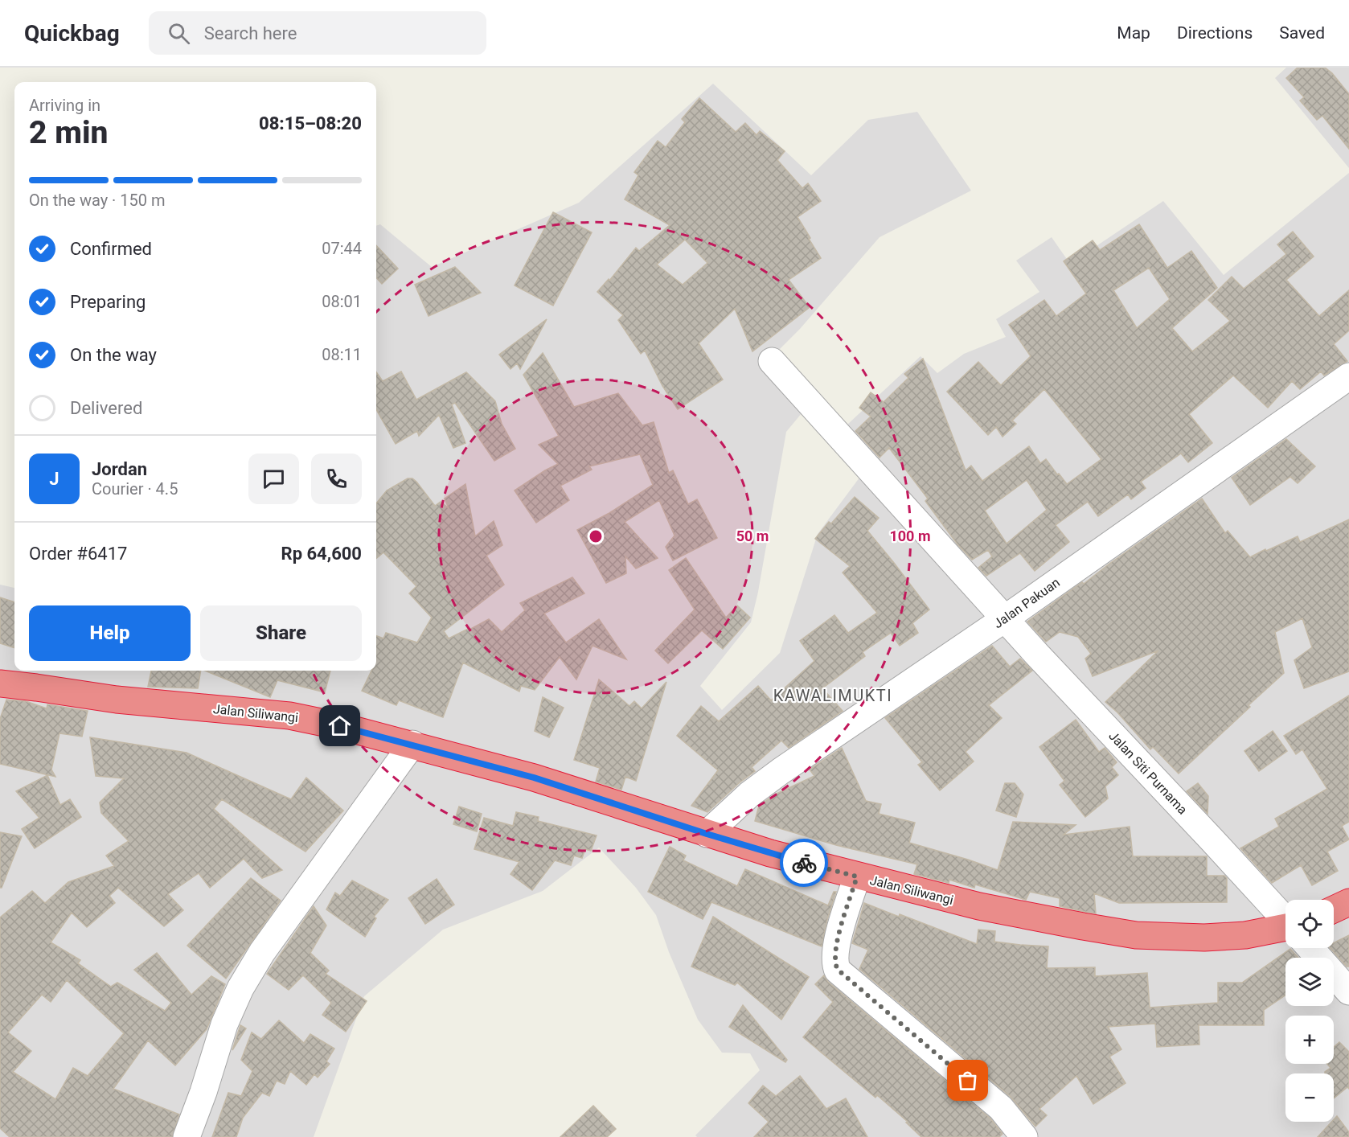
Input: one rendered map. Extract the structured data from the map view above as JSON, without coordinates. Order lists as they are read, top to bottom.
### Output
{
  "streets": {
    "highway": ["Jalan Siliwangi"],
    "street": ["Jalan Pakuan", "Jalan Siti Purnama"]
  },
  "crossings": [
    ["Jalan Pakuan", "Jalan Siliwangi"],
    ["Jalan Pakuan", "Jalan Siti Purnama"]
  ],
  "districts": ["KAWALIMUKTI"],
  "page": {
    "header": "Quickbag",
    "search": "Search here",
    "nav": ["Map", "Directions", "Saved"],
    "heading": ["2 min", "Arriving in", "08:15–08:20"],
    "panel": [
      "Jordan",
      "Courier · 4.5",
      "Order #6417",
      "Rp 64,600"
    ],
    "bar": "On the way · 150 m",
    "list": [
      ["Confirmed", "07:44"],
      ["Preparing", "08:01"],
      ["On the way", "08:11"],
      "Delivered"
    ],
    "round": "J",
    "buttons": ["Help", "Share"],
    "map_buttons": ["+", "−"]
  },
  "rings": ["50 m", "100 m"]
}
